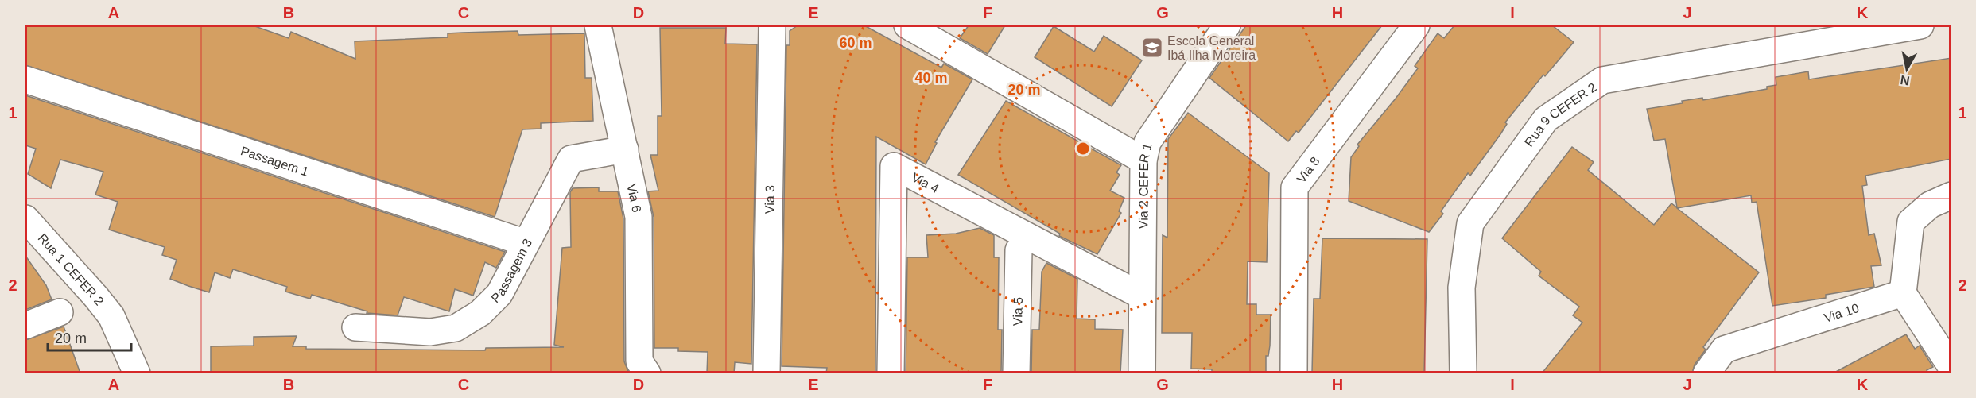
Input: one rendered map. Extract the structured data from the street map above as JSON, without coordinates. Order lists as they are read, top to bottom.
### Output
{
  "streets": {
    "street": [
      "Rua 9 CEFER 2",
      "Passagem 1",
      "Via 8",
      "Via 4",
      "Via 2 CEFER 1",
      "Via 6",
      "Via 3",
      "Rua 1 CEFER 2",
      "Passagem 3",
      "Via 5",
      "Via 10"
    ]
  },
  "crossings": [
    ["Passagem 1", "Passagem 3"],
    ["Via 4", "Via 2 CEFER 1"],
    ["Via 6", "Passagem 3"]
  ],
  "places": {
    "school or university": ["Escola General Ibá Ilha Moreira"]
  },
  "scale_bar": "20 m",
  "north": "bottom",
  "grid": {
    "columns": [
      "A",
      "B",
      "C",
      "D",
      "E",
      "F",
      "G",
      "H",
      "I",
      "J",
      "K"
    ],
    "rows": ["1", "2"]
  },
  "rings": ["60 m", "40 m", "20 m"]
}
